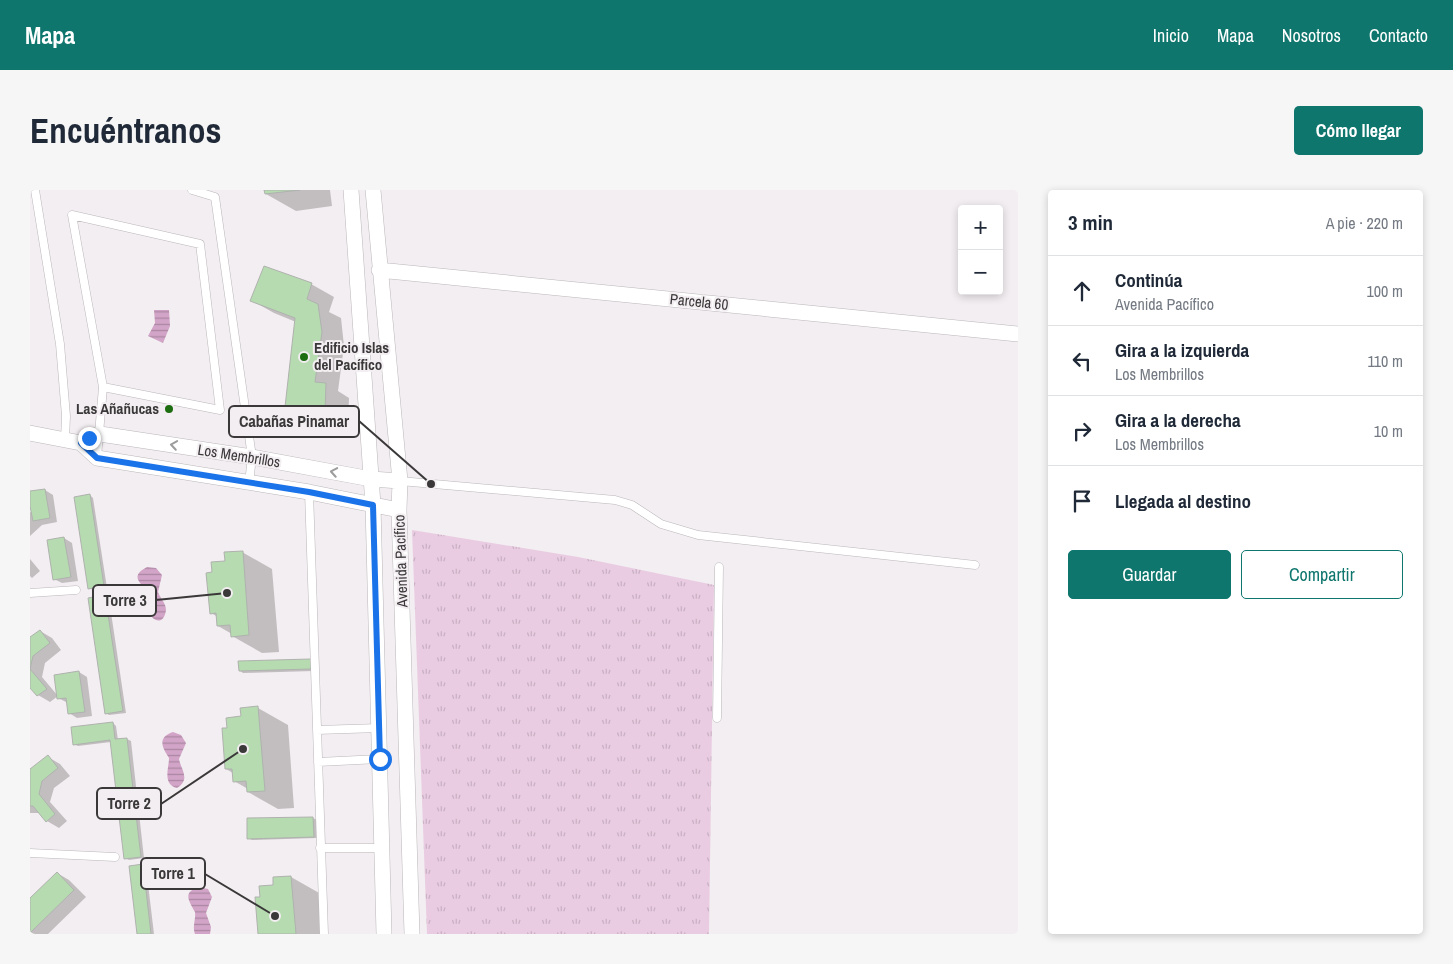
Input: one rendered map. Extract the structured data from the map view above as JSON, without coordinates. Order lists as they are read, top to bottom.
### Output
{
  "streets": {
    "street": ["Parcela 60", "Los Membrillos", "Avenida Pacífico"]
  },
  "crossings": [
    ["Parcela 60", "Avenida Pacífico"],
    ["Los Membrillos", "Avenida Pacífico"]
  ],
  "places": [
    "Edificio Islas del Pacífico",
    "Las Añañucas",
    "Cabañas Pinamar",
    "Torre 3",
    "Torre 2",
    "Torre 1"
  ],
  "page": {
    "header": "Mapa",
    "nav": [
      "Inicio",
      "Mapa",
      "Nosotros",
      "Contacto"
    ],
    "buttons": [
      "Cómo llegar",
      ["Guardar", "Compartir"]
    ],
    "title": "Encuéntranos",
    "heading": ["3 min", "A pie · 220 m"],
    "map_buttons": ["+", "−"],
    "list": [
      ["Continúa", "Avenida Pacífico", "100 m"],
      ["Gira a la izquierda", "Los Membrillos", "110 m"],
      ["Gira a la derecha", "Los Membrillos", "10 m"],
      "Llegada al destino"
    ]
  }
}
